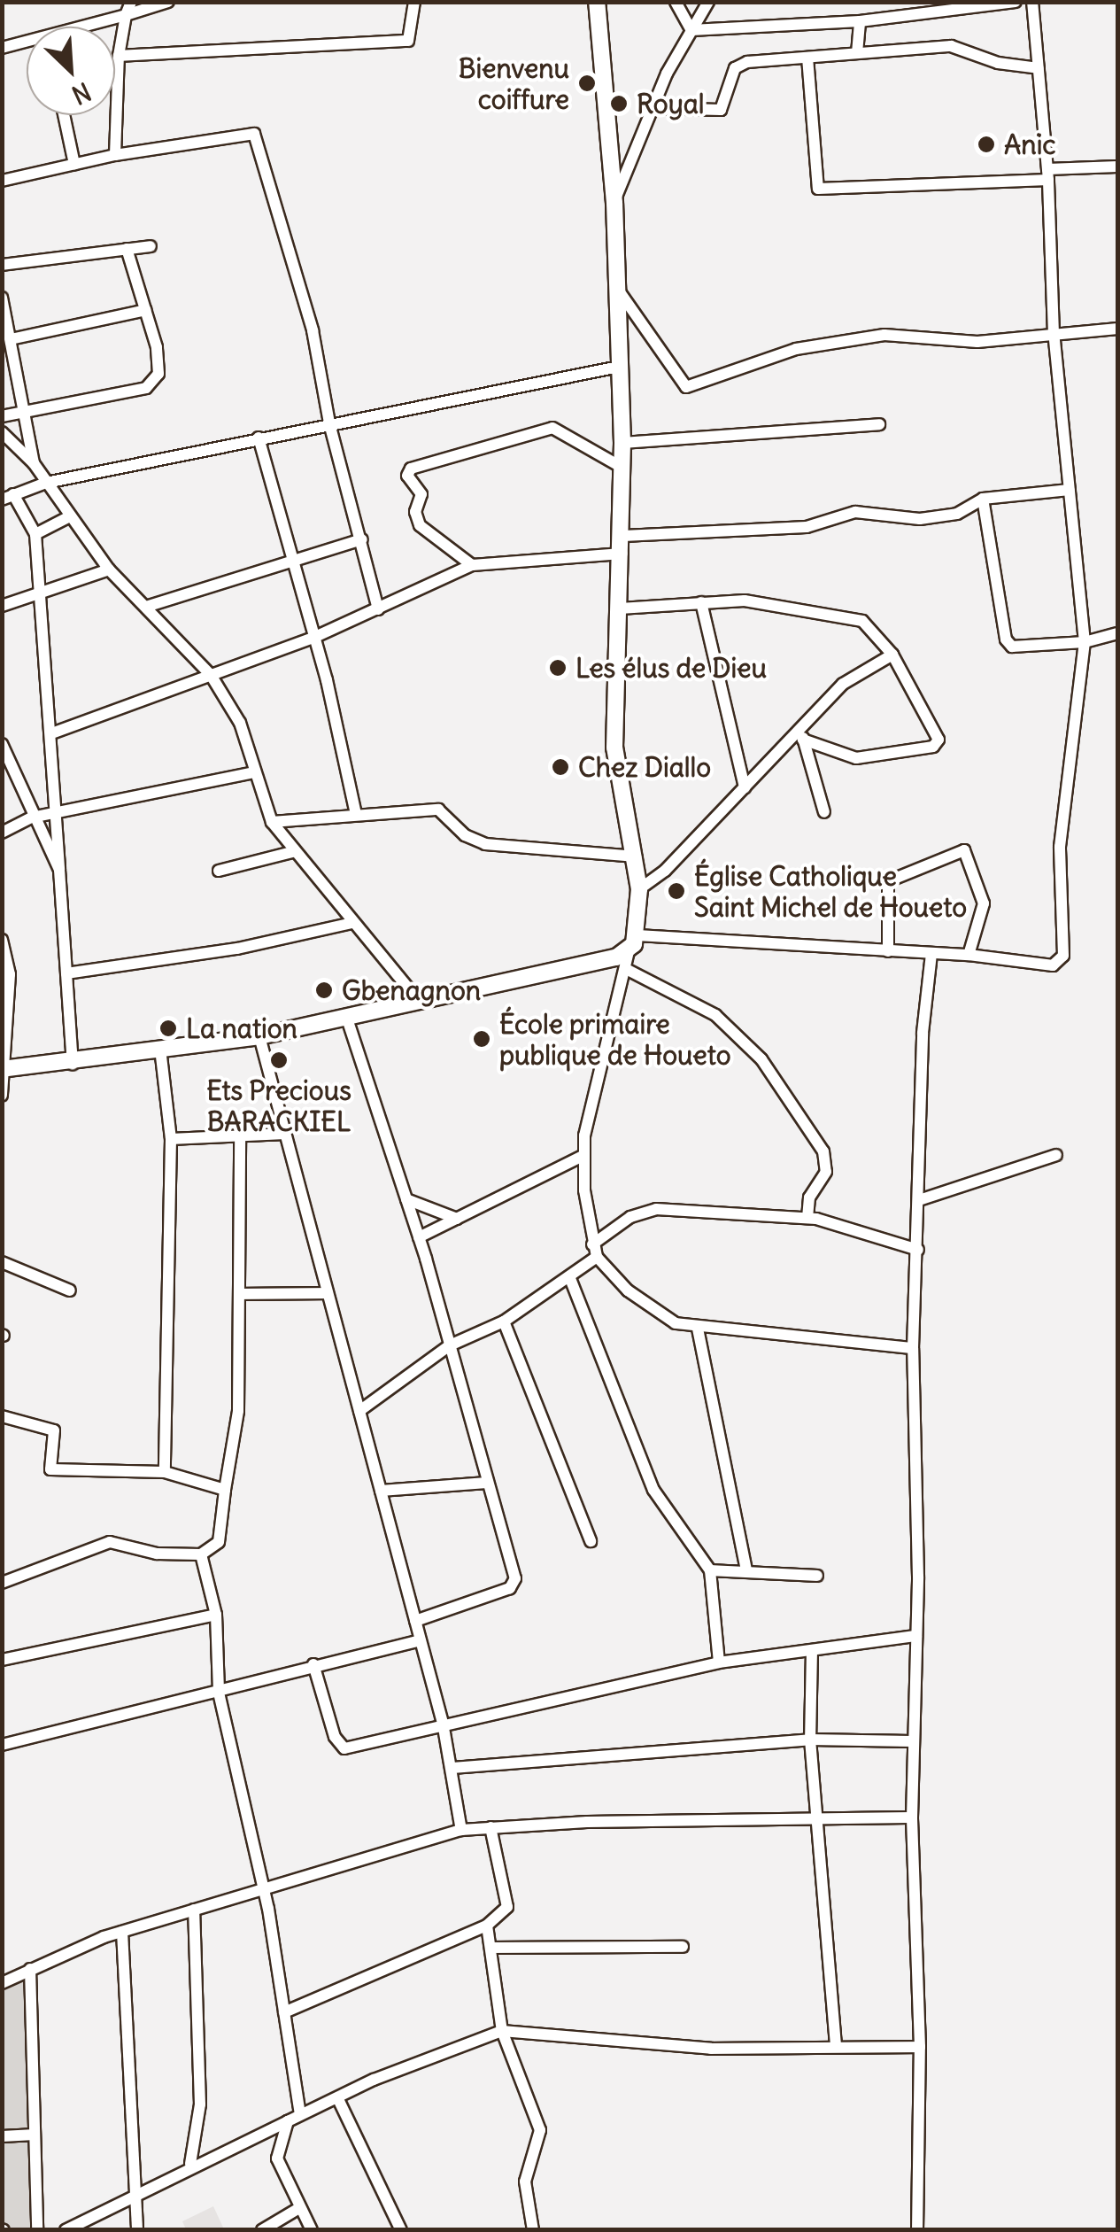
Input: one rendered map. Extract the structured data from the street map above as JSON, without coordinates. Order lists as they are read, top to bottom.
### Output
{
  "places": [
    "Bienvenu coiffure",
    "Royal",
    "Anic",
    "Les élus de Dieu",
    "Chez Diallo",
    "Église Catholique Saint Michel de Houeto",
    "Gbenagnon",
    "La nation",
    "École primaire publique de Houeto",
    "Ets Precious BARACKIEL"
  ],
  "north": "bottom right"
}
